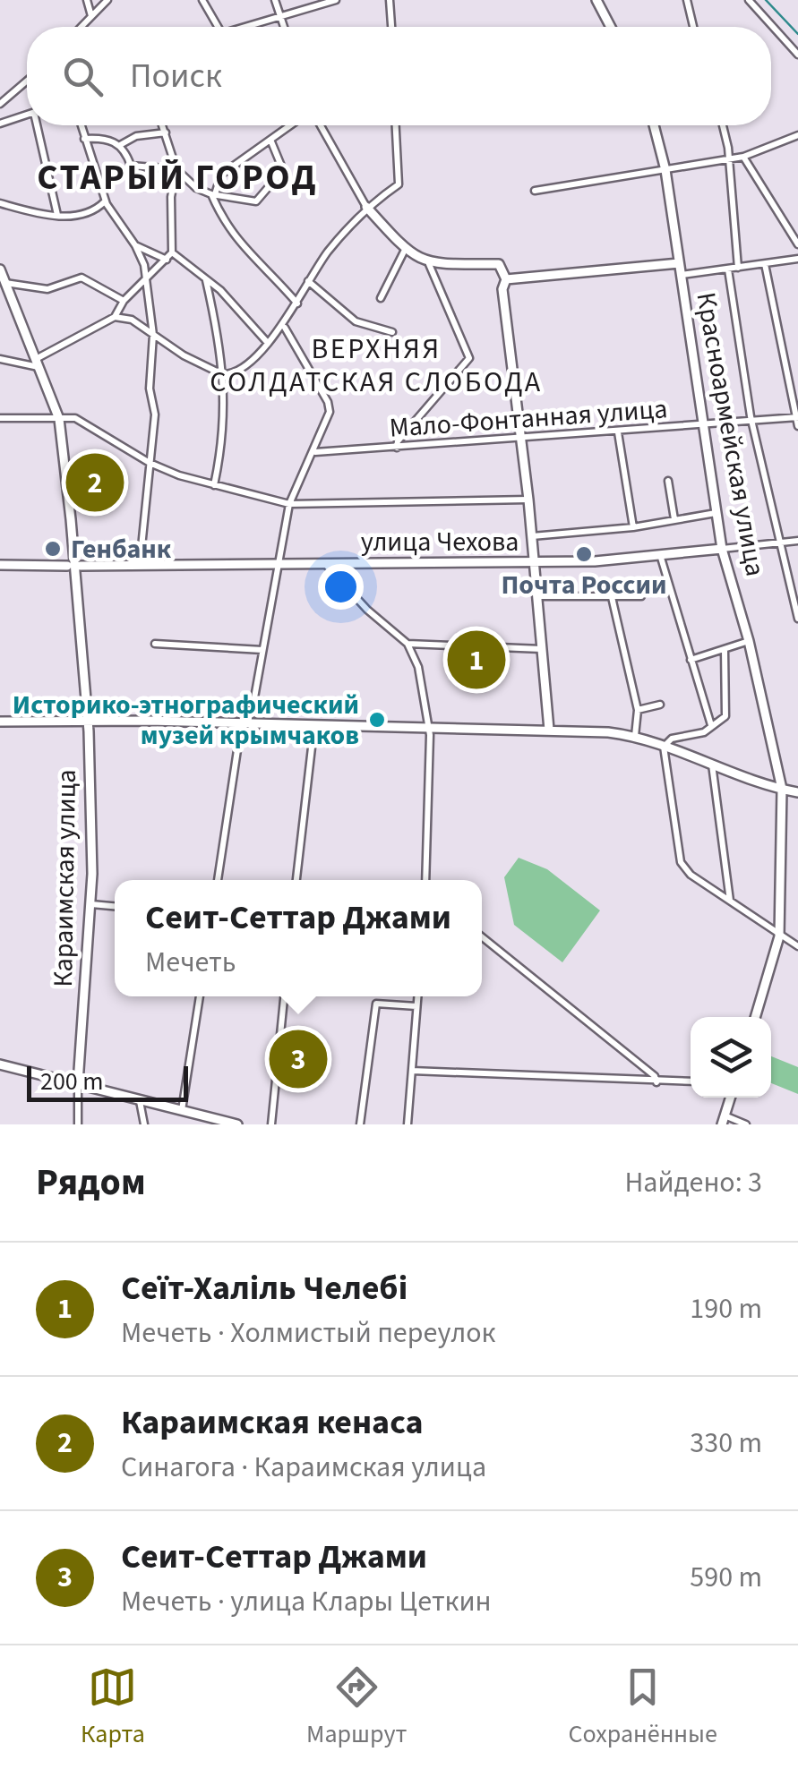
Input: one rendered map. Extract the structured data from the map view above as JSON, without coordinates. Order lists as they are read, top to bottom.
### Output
{
  "streets": {
    "main road": ["Красноармейская улица", "улица Чехова", "Караимская улица"],
    "street": ["Мало-Фонтанная улица"]
  },
  "crossings": [
    ["Мало-Фонтанная улица", "Красноармейская улица"],
    ["Красноармейская улица", "улица Чехова"]
  ],
  "districts": ["СТАРЫЙ ГОРОД", "ВЕРХНЯЯ СОЛДАТСКАЯ СЛОБОДА"],
  "places": ["Генбанк", "Почта России", "Историко-этнографический музей крымчаков"],
  "scale_bar": "200 m",
  "page": {
    "search": "Поиск",
    "pins": ["2", "1", "3"],
    "popup": ["Сеит-Сеттар Джами", "Мечеть"],
    "scale": "200 m",
    "heading": ["Рядом", "Найдено: 3"],
    "list": [
      {
        "mark": "1",
        "name": "Сеїт-Халіль Челебі",
        "note": "Мечеть · Холмистый переулок",
        "value": "190 m"
      },
      {
        "mark": "2",
        "name": "Караимская кенаса",
        "note": "Синагога · Караимская улица",
        "value": "330 m"
      },
      {
        "mark": "3",
        "name": "Сеит-Сеттар Джами",
        "note": "Мечеть · улица Клары Цеткин",
        "value": "590 m"
      }
    ],
    "nav": ["Карта", "Маршрут", "Сохранённые"]
  }
}
